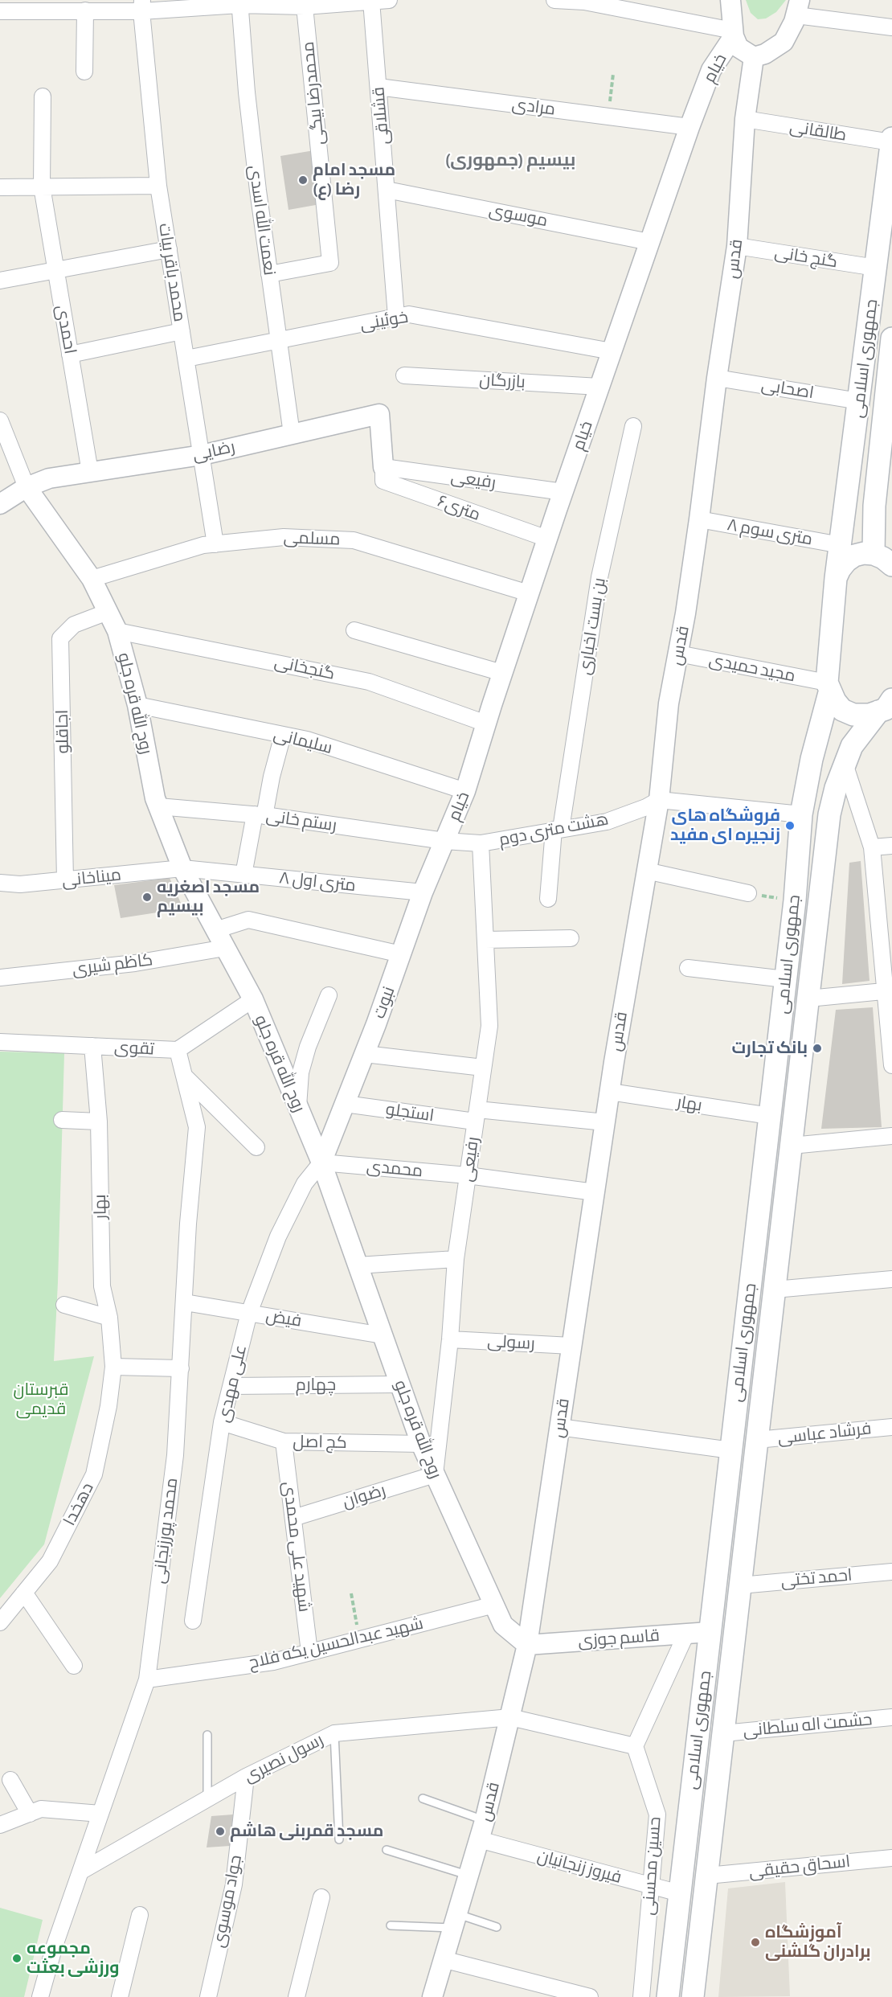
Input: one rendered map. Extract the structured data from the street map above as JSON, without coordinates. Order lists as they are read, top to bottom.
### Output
{
  "streets": {
    "main road": ["جمهوری اسلامی"],
    "street": [
      "خیام",
      "محمدرضا بیگی",
      "مرادی",
      "قشلاقی",
      "طالقانی",
      "موسوی",
      "نعمت الله اسدی",
      "گنج خانی",
      "قدس",
      "محمد باقر بیات",
      "خوئینی",
      "احمدی",
      "بازرگان",
      "اصحابی",
      "رضایی",
      "رفیعی",
      "۶متری",
      "۸ متری سوم",
      "مسلمی",
      "بن بست اخباری",
      "گنجخانی",
      "مجید حمیدی",
      "روح الله قره جلو",
      "اجاقلو",
      "سلیمانی",
      "رستم خانی",
      "هشت متری دوم",
      "میناخانی",
      "۸ متری اول",
      "کاظم شیری",
      "نبوت",
      "تقوی",
      "بهار",
      "استجلو",
      "محمدی",
      "فیض",
      "رسولی",
      "علی مهدی",
      "چهارم",
      "فرشاد عباسی",
      "کج اصل",
      "رضوان",
      "دهخدا",
      "محمد پورزنجانی",
      "شهید علی محمدی",
      "احمد تختی",
      "قاسم جوزی",
      "شهید عبدالحسین یکه فلاح",
      "حشمت اله سلطانی",
      "رسول نصیری",
      "حسین محسنی",
      "فیروز زنجانیان",
      "اسحاق حقیقی",
      "جواد موسوی"
    ]
  },
  "crossings": [
    ["خیام", "مرادی"],
    ["خیام", "موسوی"],
    ["خیام", "خوئینی"],
    ["خیام", "بازرگان"],
    ["خیام", "رفیعی"],
    ["خیام", "۶متری"],
    ["خیام", "مسلمی"],
    ["خیام", "گنجخانی"],
    ["خیام", "سلیمانی"],
    ["خیام", "رستم خانی"],
    ["خیام", "هشت متری دوم"],
    ["خیام", "نبوت"],
    ["محمدرضا بیگی", "نعمت الله اسدی"],
    ["مرادی", "قشلاقی"],
    ["قشلاقی", "موسوی"],
    ["قشلاقی", "خوئینی"],
    ["طالقانی", "قدس"],
    ["طالقانی", "جمهوری اسلامی"],
    ["نعمت الله اسدی", "خوئینی"],
    ["نعمت الله اسدی", "رضایی"],
    ["گنج خانی", "قدس"],
    ["گنج خانی", "جمهوری اسلامی"],
    ["قدس", "اصحابی"],
    ["قدس", "۸ متری سوم"],
    ["قدس", "مجید حمیدی"],
    ["قدس", "روح الله قره جلو"],
    ["قدس", "هشت متری دوم"],
    ["قدس", "بهار"],
    ["قدس", "استجلو"],
    ["قدس", "محمدی"],
    ["قدس", "رسولی"],
    ["قدس", "قاسم جوزی"],
    ["قدس", "رسول نصیری"],
    ["قدس", "فیروز زنجانیان"],
    ["محمد باقر بیات", "خوئینی"],
    ["محمد باقر بیات", "رضایی"],
    ["محمد باقر بیات", "مسلمی"],
    ["احمدی", "رضایی"],
    ["جمهوری اسلامی", "اصحابی"],
    ["جمهوری اسلامی", "۸ متری سوم"],
    ["جمهوری اسلامی", "مجید حمیدی"],
    ["جمهوری اسلامی", "بهار"],
    ["جمهوری اسلامی", "فرشاد عباسی"],
    ["جمهوری اسلامی", "احمد تختی"],
    ["جمهوری اسلامی", "قاسم جوزی"],
    ["جمهوری اسلامی", "حشمت اله سلطانی"],
    ["جمهوری اسلامی", "فیروز زنجانیان"],
    ["جمهوری اسلامی", "اسحاق حقیقی"],
    ["رضایی", "رفیعی"],
    ["رضایی", "۶متری"],
    ["رضایی", "روح الله قره جلو"],
    ["رفیعی", "۶متری"],
    ["رفیعی", "روح الله قره جلو"],
    ["رفیعی", "هشت متری دوم"],
    ["رفیعی", "استجلو"],
    ["رفیعی", "محمدی"],
    ["رفیعی", "رسولی"],
    ["رفیعی", "رضوان"],
    ["مسلمی", "روح الله قره جلو"],
    ["بن بست اخباری", "هشت متری دوم"],
    ["گنجخانی", "روح الله قره جلو"],
    ["روح الله قره جلو", "اجاقلو"],
    ["روح الله قره جلو", "سلیمانی"],
    ["روح الله قره جلو", "رستم خانی"],
    ["روح الله قره جلو", "میناخانی"],
    ["روح الله قره جلو", "۸ متری اول"],
    ["روح الله قره جلو", "کاظم شیری"],
    ["روح الله قره جلو", "نبوت"],
    ["روح الله قره جلو", "تقوی"],
    ["روح الله قره جلو", "محمدی"],
    ["روح الله قره جلو", "فیض"],
    ["روح الله قره جلو", "علی مهدی"],
    ["روح الله قره جلو", "چهارم"],
    ["روح الله قره جلو", "کج اصل"],
    ["روح الله قره جلو", "رضوان"],
    ["روح الله قره جلو", "قاسم جوزی"],
    ["روح الله قره جلو", "شهید عبدالحسین یکه فلاح"],
    ["اجاقلو", "میناخانی"],
    ["رستم خانی", "هشت متری دوم"],
    ["رستم خانی", "نبوت"],
    ["هشت متری دوم", "نبوت"],
    ["میناخانی", "۸ متری اول"],
    ["۸ متری اول", "نبوت"],
    ["نبوت", "استجلو"],
    ["نبوت", "محمدی"],
    ["نبوت", "علی مهدی"],
    ["تقوی", "بهار"],
    ["تقوی", "محمد پورزنجانی"],
    ["بهار", "دهخدا"],
    ["محمدی", "علی مهدی"],
    ["فیض", "علی مهدی"],
    ["فیض", "محمد پورزنجانی"],
    ["علی مهدی", "چهارم"],
    ["علی مهدی", "کج اصل"],
    ["کج اصل", "شهید علی محمدی"],
    ["رضوان", "شهید علی محمدی"],
    ["محمد پورزنجانی", "شهید عبدالحسین یکه فلاح"],
    ["محمد پورزنجانی", "رسول نصیری"],
    ["شهید علی محمدی", "شهید عبدالحسین یکه فلاح"],
    ["رسول نصیری", "حسین محسنی"],
    ["رسول نصیری", "جواد موسوی"],
    ["حسین محسنی", "فیروز زنجانیان"]
  ],
  "districts": ["(بیسیم (جمهوری"],
  "parks": ["قبرستان قدیمى"],
  "places": [
    "مسجد امام رضا (ع)",
    "فروشگاه های زنجیره ای مفید",
    "مسجد اصغریه بیسیم",
    "بانک تجارت",
    "مسجد قمربنی هاشم",
    "آموزشگاه برادران گلشنی",
    "مجموعه ورزشی بعثت"
  ]
}
